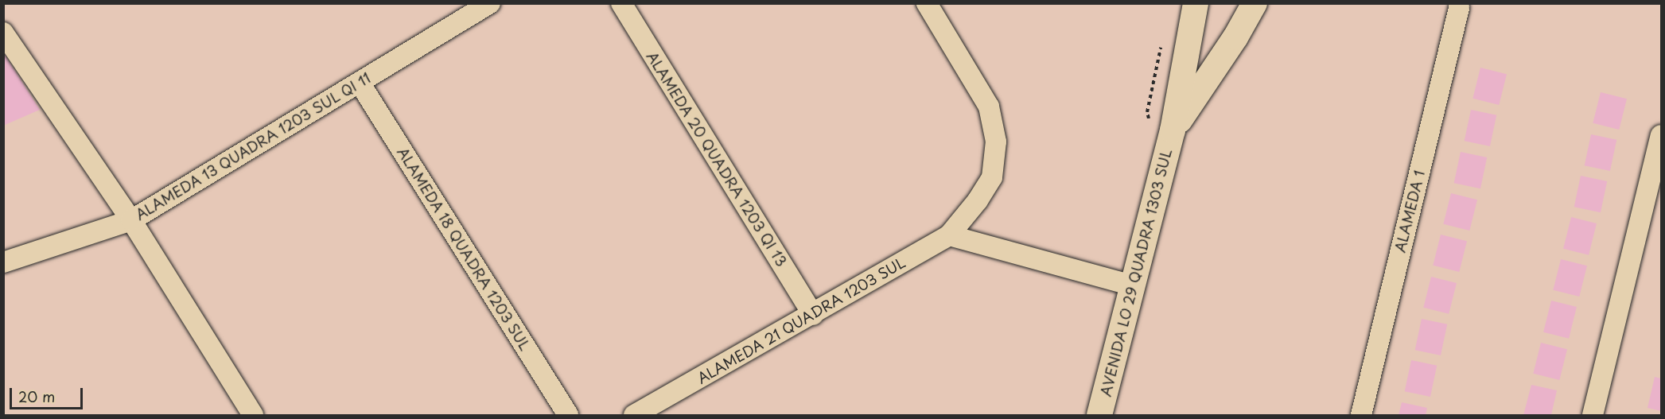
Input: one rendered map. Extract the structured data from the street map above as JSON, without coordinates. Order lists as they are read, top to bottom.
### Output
{
  "streets": {
    "street": [
      "ALAMEDA 13 QUADRA 1203 SUL QI 11",
      "ALAMEDA 20 QUADRA 1203 QI 13",
      "ALAMEDA 1",
      "ALAMEDA 18 QUADRA 1203 SUL",
      "AVENIDA LO 29 QUADRA 1303 SUL",
      "ALAMEDA 21 QUADRA 1203 SUL"
    ]
  },
  "crossings": [
    ["ALAMEDA 13 QUADRA 1203 SUL QI 11", "ALAMEDA 18 QUADRA 1203 SUL"],
    ["ALAMEDA 20 QUADRA 1203 QI 13", "ALAMEDA 21 QUADRA 1203 SUL"]
  ],
  "scale_bar": "20 m"
}
